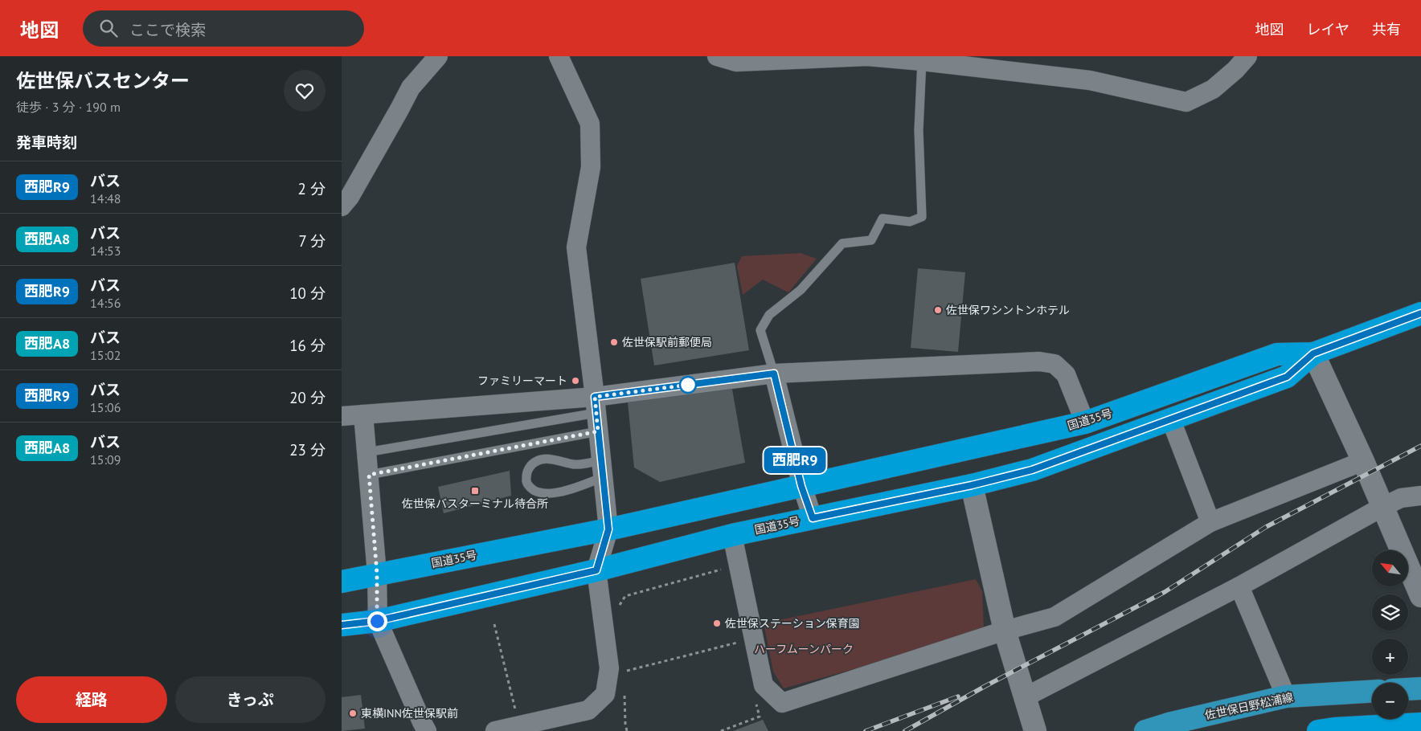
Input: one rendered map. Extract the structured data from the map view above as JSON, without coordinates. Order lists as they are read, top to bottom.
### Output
{
  "streets": {
    "highway": ["国道35号"],
    "main road": ["佐世保日野松浦線"]
  },
  "parks": ["ハーフムーンパーク"],
  "places": {
    "other": [
      "佐世保ワシントンホテル",
      "佐世保駅前郵便局",
      "ファミリーマート",
      "佐世保ステーション保育園",
      "東横INN佐世保駅前"
    ],
    "transit": ["佐世保バスターミナル待合所"]
  },
  "lines": ["bus line 西肥R9"],
  "north": "top left",
  "page": {
    "header": "地図",
    "search": "ここで検索",
    "nav": ["地図", "レイヤ", "共有"],
    "heading": [
      ["佐世保バスセンター", "徒歩 · 3 分 · 190 m"],
      "発車時刻"
    ],
    "on_map": "西肥R9",
    "list": [
      {
        "mark": "西肥R9",
        "name": "バス",
        "note": "14:48",
        "value": "2 分"
      },
      {
        "mark": "西肥A8",
        "name": "バス",
        "note": "14:53",
        "value": "7 分"
      },
      {
        "mark": "西肥R9",
        "name": "バス",
        "note": "14:56",
        "value": "10 分"
      },
      {
        "mark": "西肥A8",
        "name": "バス",
        "note": "15:02",
        "value": "16 分"
      },
      {
        "mark": "西肥R9",
        "name": "バス",
        "note": "15:06",
        "value": "20 分"
      },
      {
        "mark": "西肥A8",
        "name": "バス",
        "note": "15:09",
        "value": "23 分"
      }
    ],
    "map_buttons": ["+", "−"],
    "buttons": ["経路", "きっぷ"]
  }
}
